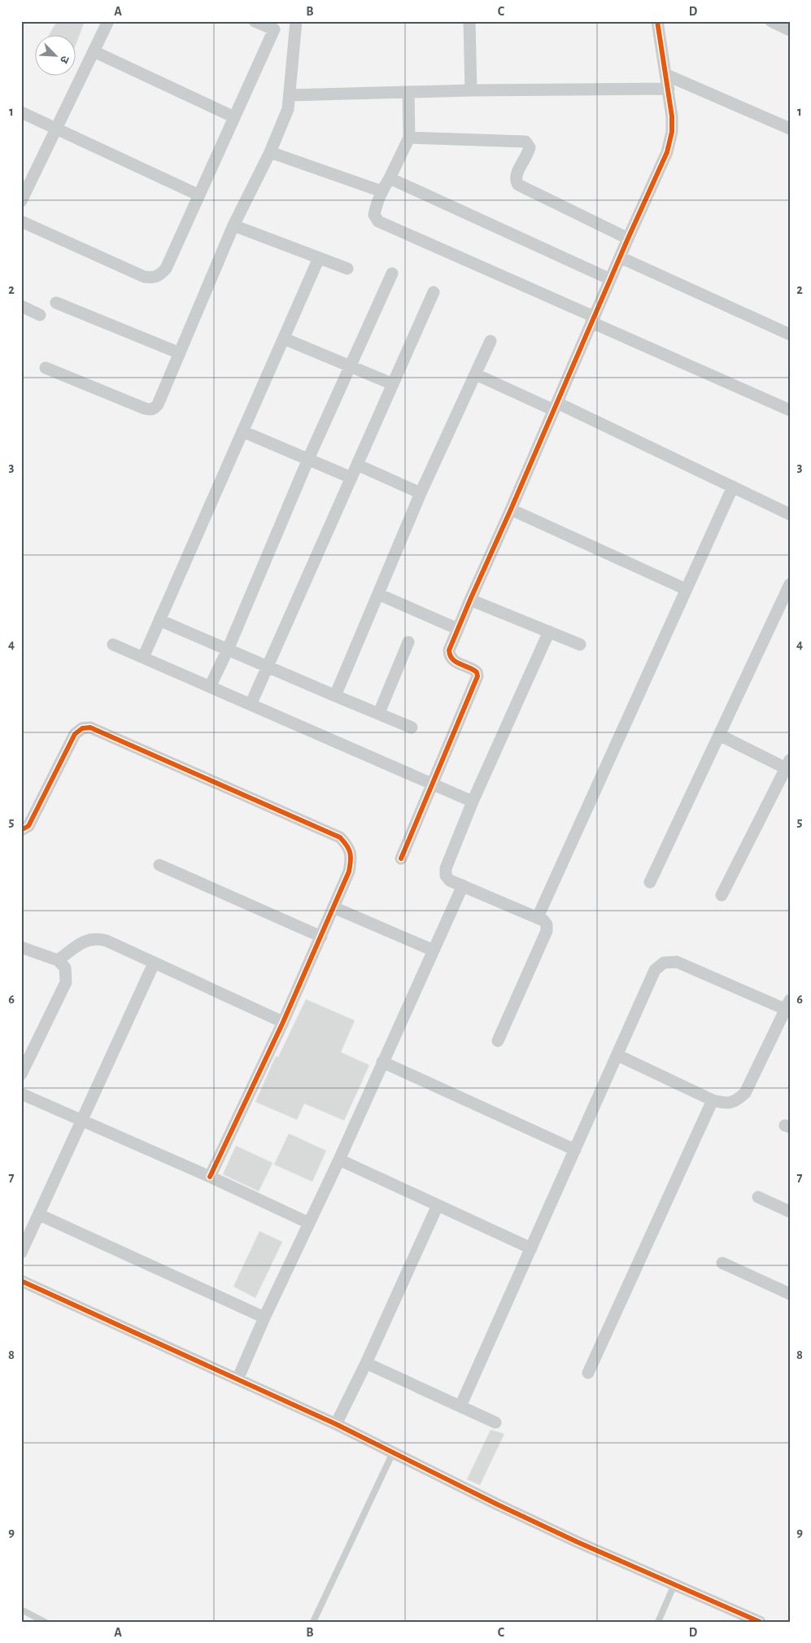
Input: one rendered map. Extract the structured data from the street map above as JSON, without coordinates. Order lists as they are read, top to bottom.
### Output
{
  "north": "bottom right",
  "grid": {
    "columns": [
      "A",
      "B",
      "C",
      "D"
    ],
    "rows": [
      "1",
      "2",
      "3",
      "4",
      "5",
      "6",
      "7",
      "8",
      "9"
    ]
  }
}
